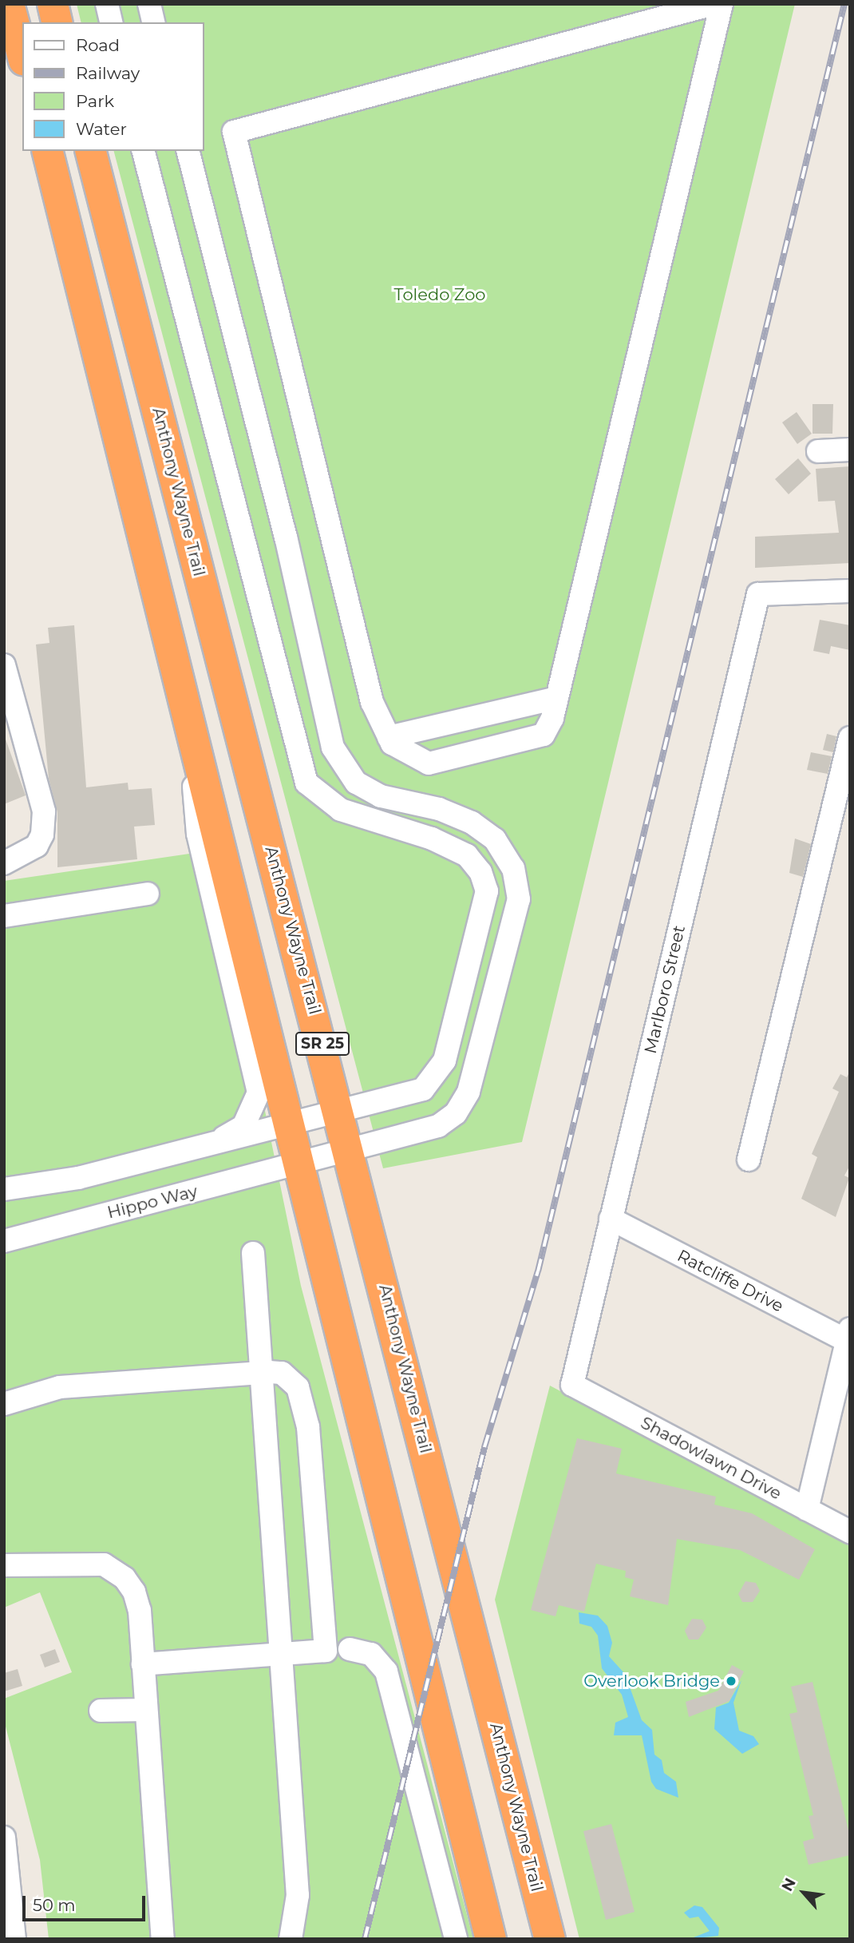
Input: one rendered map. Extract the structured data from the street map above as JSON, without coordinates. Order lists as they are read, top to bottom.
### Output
{
  "streets": {
    "highway": ["Anthony Wayne Trail", "SR 25"],
    "street": [
      "Marlboro Street",
      "Hippo Way",
      "Ratcliffe Drive",
      "Shadowlawn Drive"
    ]
  },
  "crossings": [
    ["Anthony Wayne Trail", "Hippo Way"],
    ["Marlboro Street", "Ratcliffe Drive"],
    ["Marlboro Street", "Shadowlawn Drive"],
    ["SR 25", "Hippo Way"]
  ],
  "parks": ["Toledo Zoo"],
  "places": ["Overlook Bridge"],
  "legend": [
    "Road",
    "Railway",
    "Park",
    "Water"
  ],
  "scale_bar": "50 m",
  "north": "top left"
}
